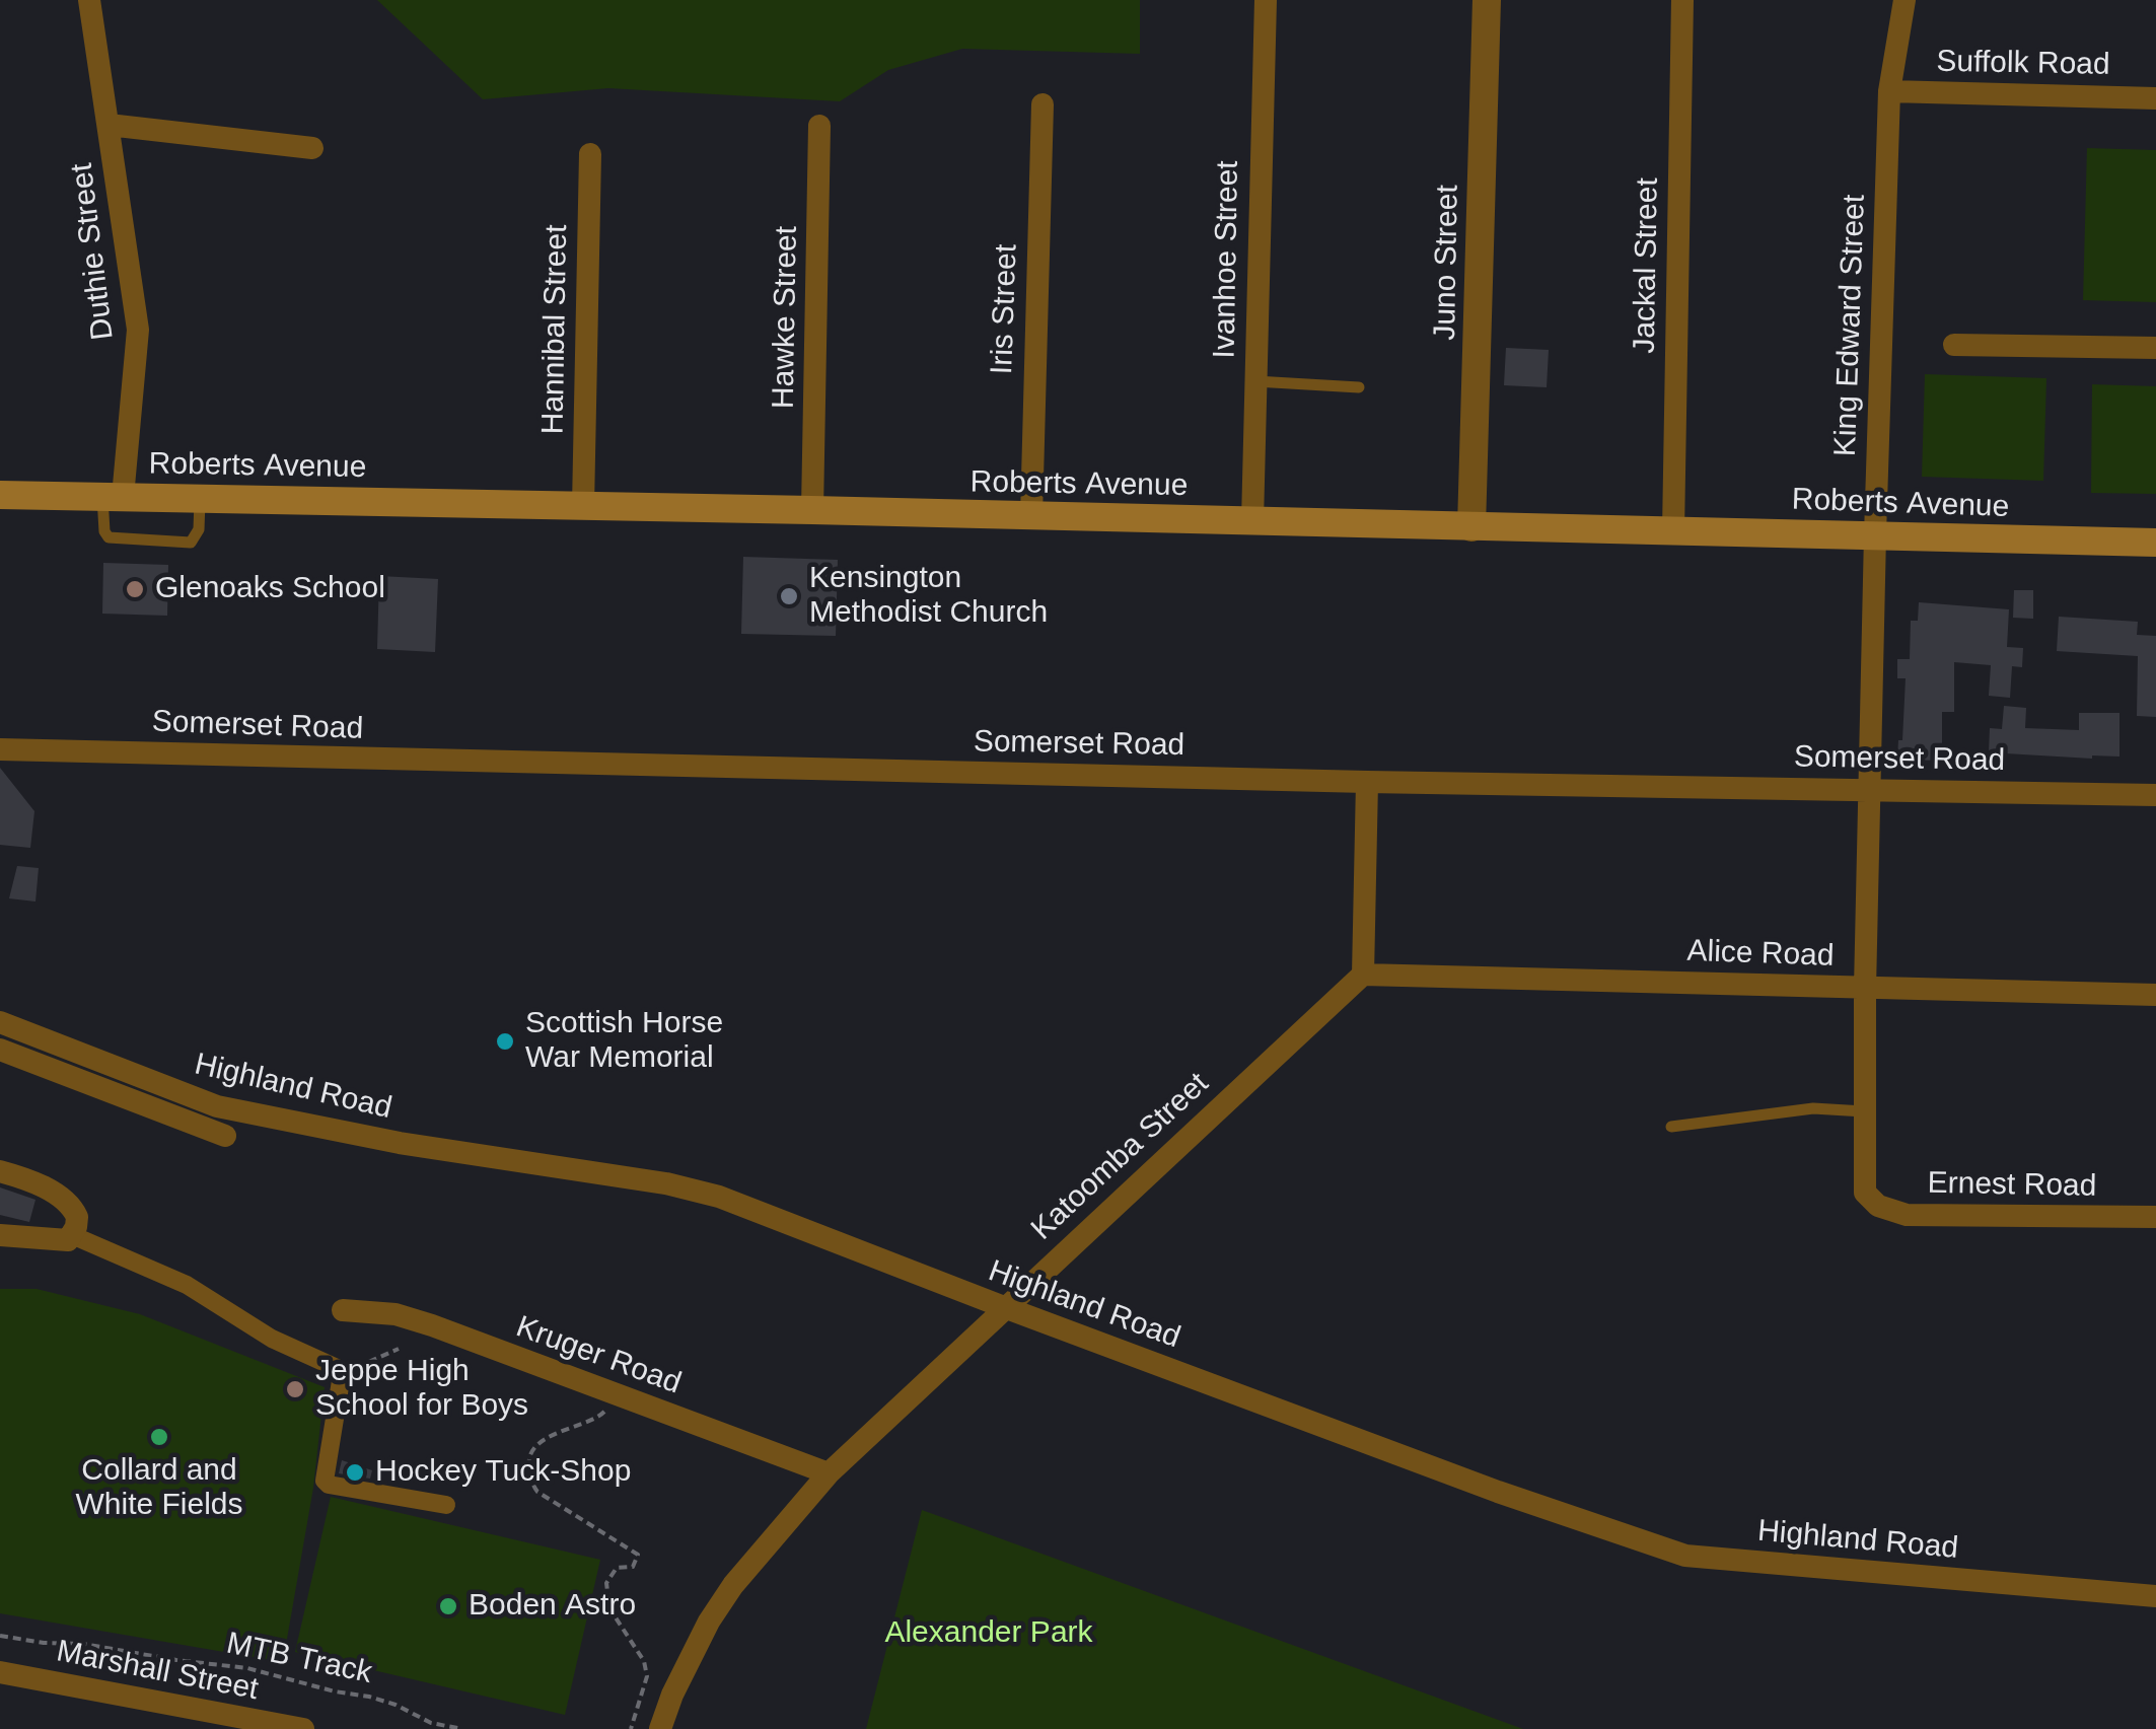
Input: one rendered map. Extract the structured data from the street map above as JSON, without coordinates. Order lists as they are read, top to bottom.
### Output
{
  "streets": {
    "main road": ["Roberts Avenue"],
    "street": [
      "Suffolk Road",
      "Duthie Street",
      "Ivanhoe Street",
      "Juno Street",
      "Jackal Street",
      "Iris Street",
      "Hawke Street",
      "King Edward Street",
      "Hannibal Street",
      "Somerset Road",
      "Alice Road",
      "Highland Road",
      "Katoomba Street",
      "Ernest Road",
      "Kruger Road",
      "Marshall Street"
    ],
    "path": ["MTB Track"]
  },
  "crossings": [
    ["Suffolk Road", "King Edward Street"],
    ["Duthie Street", "Roberts Avenue"],
    ["Ivanhoe Street", "Roberts Avenue"],
    ["Juno Street", "Roberts Avenue"],
    ["Jackal Street", "Roberts Avenue"],
    ["Iris Street", "Roberts Avenue"],
    ["Hawke Street", "Roberts Avenue"],
    ["King Edward Street", "Roberts Avenue"],
    ["King Edward Street", "Somerset Road"],
    ["King Edward Street", "Alice Road"],
    ["King Edward Street", "Ernest Road"],
    ["Hannibal Street", "Roberts Avenue"],
    ["Alice Road", "Katoomba Street"],
    ["Highland Road", "Katoomba Street"],
    ["Katoomba Street", "Kruger Road"]
  ],
  "parks": ["Alexander Park"],
  "places": [
    "Glenoaks School",
    "Kensington Methodist Church",
    "Scottish Horse War Memorial",
    "Jeppe High School for Boys",
    "Collard and White Fields",
    "Hockey Tuck-Shop",
    "Boden Astro"
  ]
}
